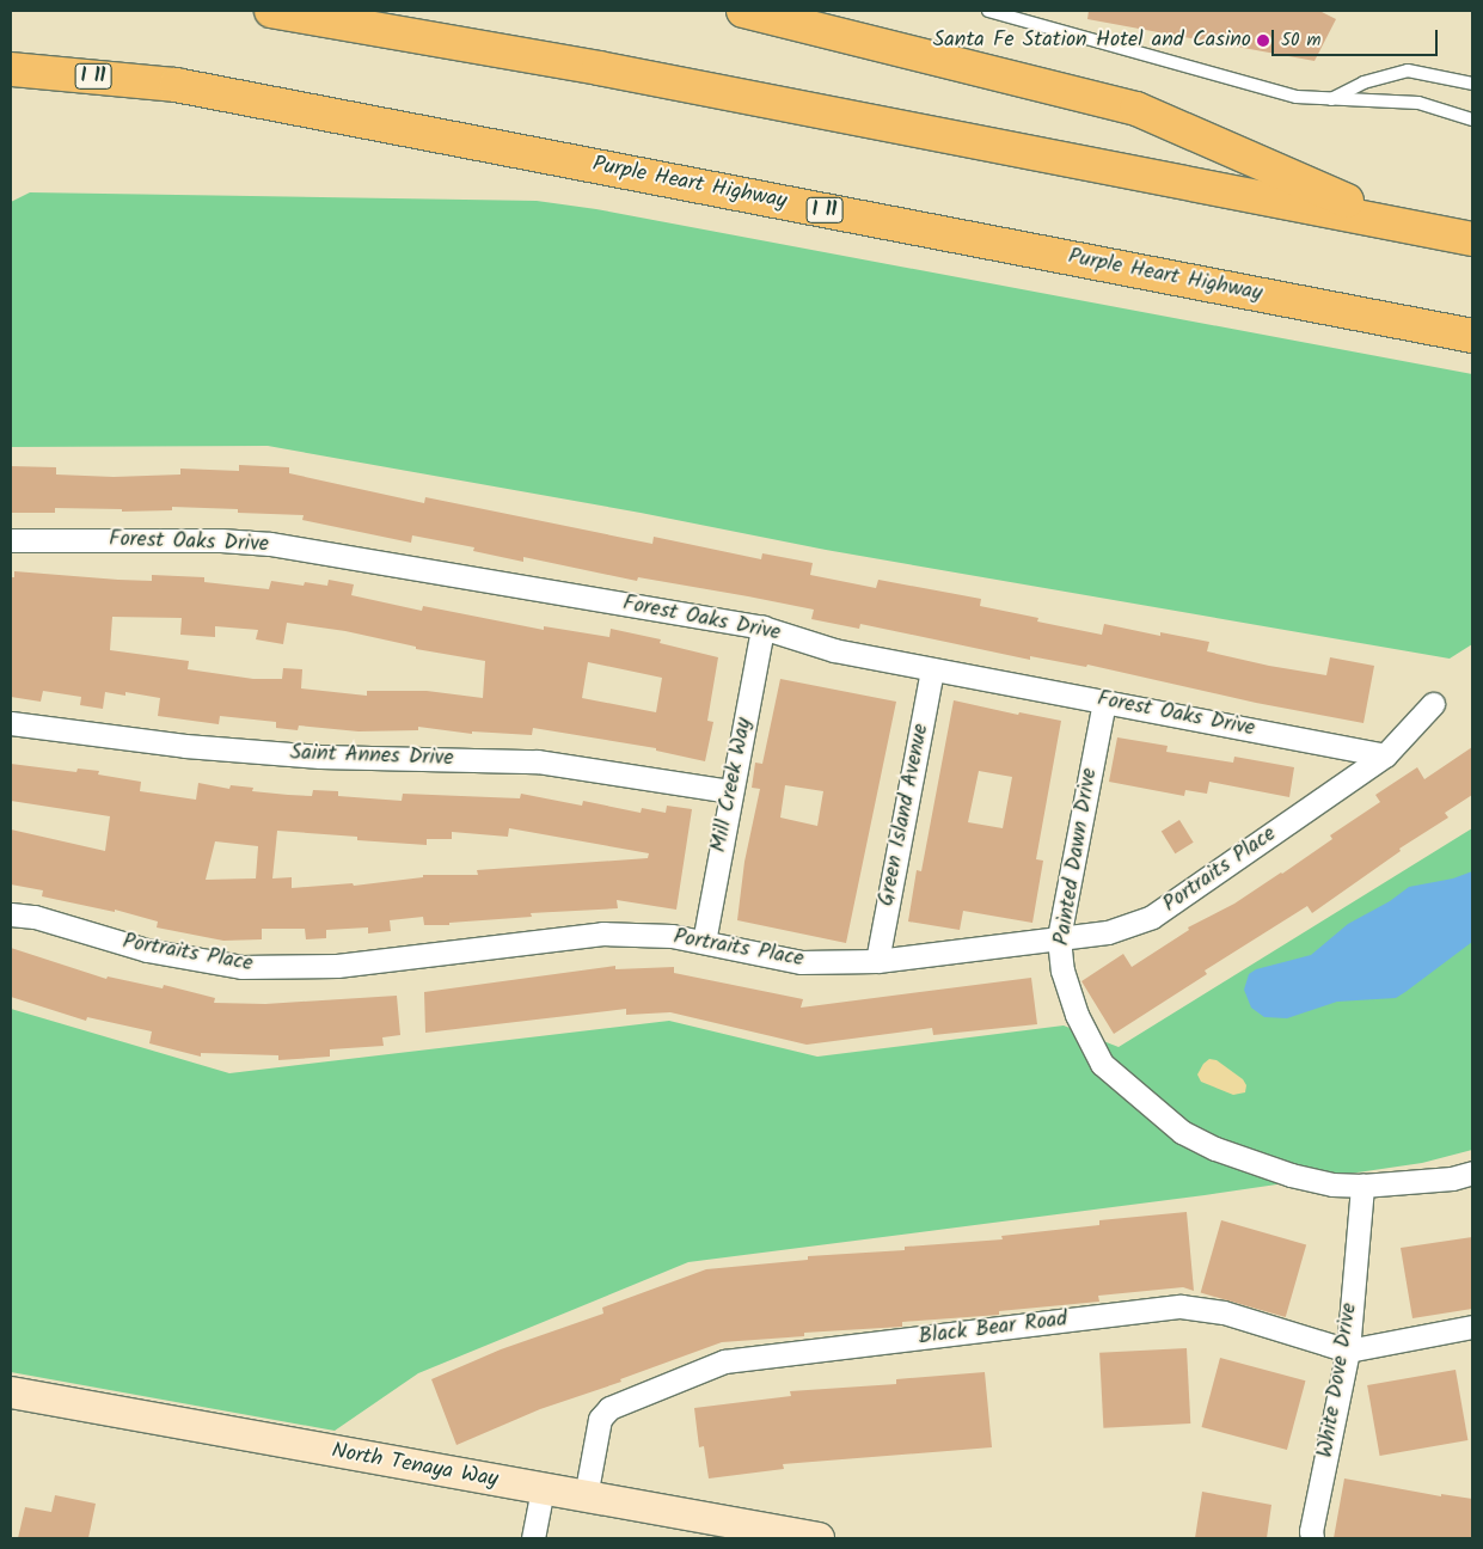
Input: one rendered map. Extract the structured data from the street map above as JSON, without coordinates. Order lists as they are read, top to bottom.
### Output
{
  "streets": {
    "highway": ["I 11", "Purple Heart Highway"],
    "street": [
      "Forest Oaks Drive",
      "Saint Annes Drive",
      "Mill Creek Way",
      "Green Island Avenue",
      "Painted Dawn Drive",
      "Portraits Place",
      "Black Bear Road",
      "White Dove Drive",
      "North Tenaya Way"
    ]
  },
  "crossings": [
    ["Forest Oaks Drive", "Mill Creek Way"],
    ["Forest Oaks Drive", "Green Island Avenue"],
    ["Forest Oaks Drive", "Painted Dawn Drive"],
    ["Forest Oaks Drive", "Portraits Place"],
    ["Saint Annes Drive", "Mill Creek Way"],
    ["Mill Creek Way", "Portraits Place"],
    ["Green Island Avenue", "Portraits Place"],
    ["Painted Dawn Drive", "Portraits Place"],
    ["Painted Dawn Drive", "White Dove Drive"],
    ["Black Bear Road", "White Dove Drive"],
    ["Black Bear Road", "North Tenaya Way"]
  ],
  "places": ["Santa Fe Station Hotel and Casino"],
  "scale_bar": "50 m"
}
